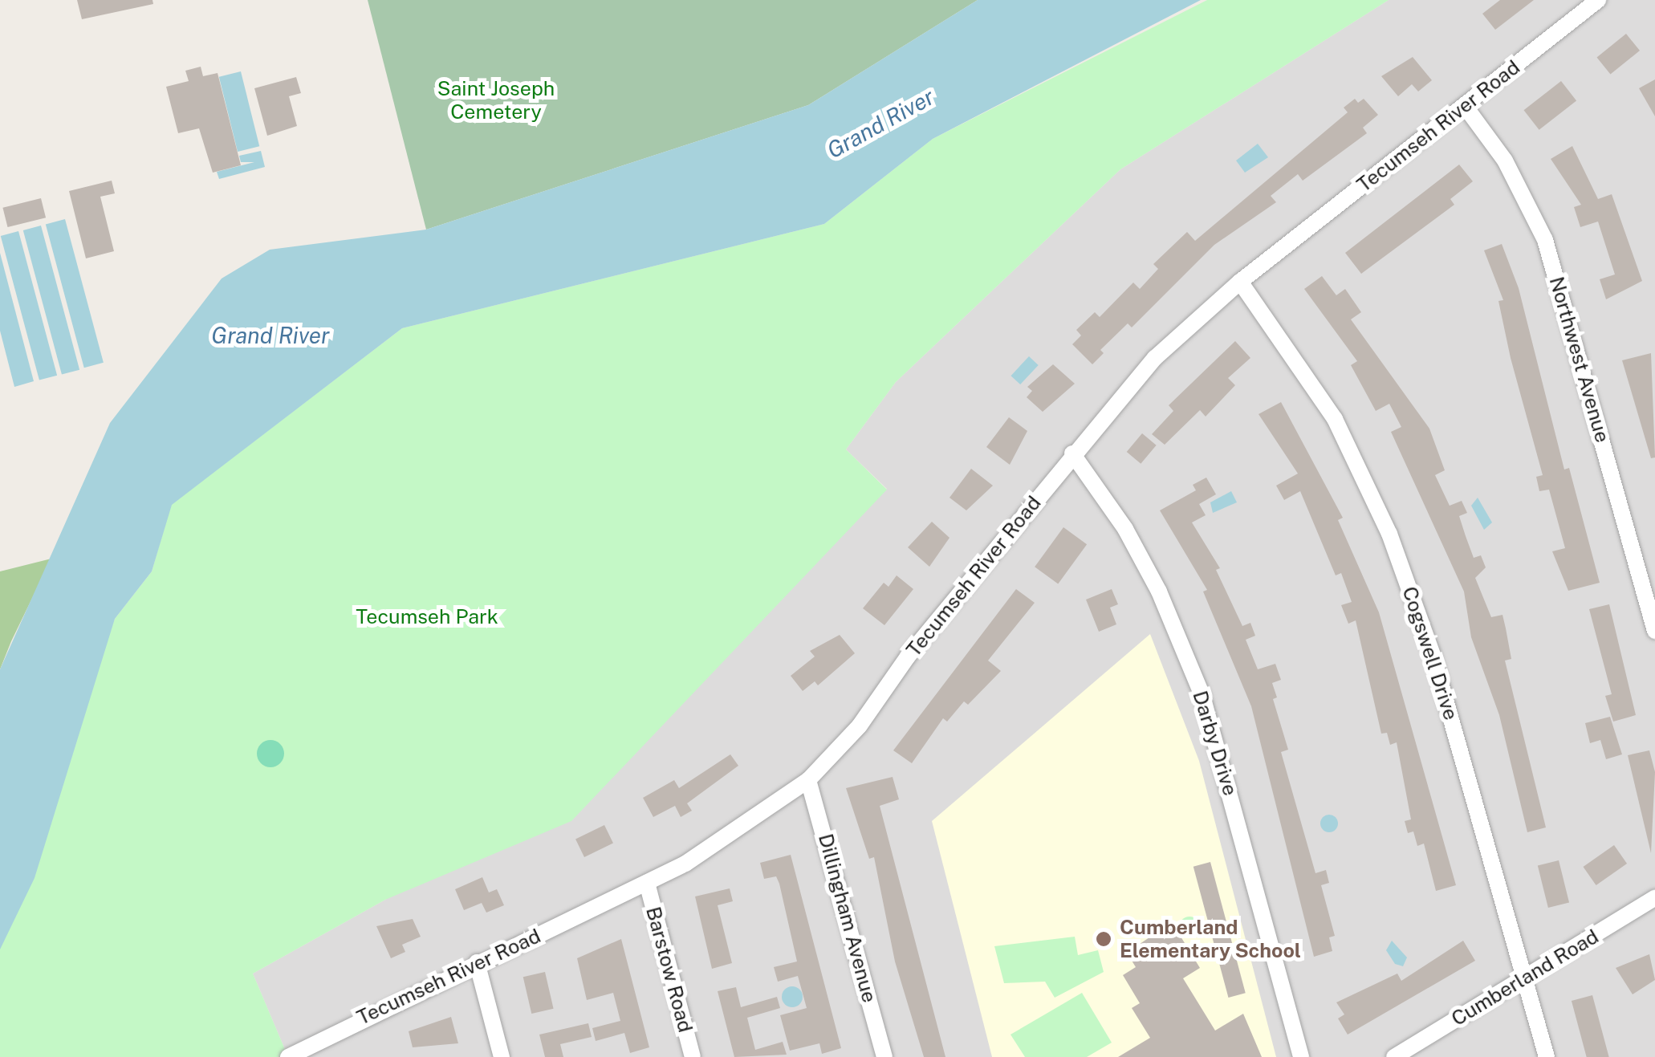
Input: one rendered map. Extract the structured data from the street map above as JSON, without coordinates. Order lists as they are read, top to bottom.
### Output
{
  "streets": {
    "street": [
      "Tecumseh River Road",
      "Northwest Avenue",
      "Cogswell Drive",
      "Darby Drive",
      "Dillingham Avenue",
      "Barstow Road",
      "Cumberland Road"
    ]
  },
  "crossings": [
    ["Tecumseh River Road", "Northwest Avenue"],
    ["Tecumseh River Road", "Cogswell Drive"],
    ["Tecumseh River Road", "Darby Drive"],
    ["Tecumseh River Road", "Dillingham Avenue"],
    ["Tecumseh River Road", "Barstow Road"],
    ["Cogswell Drive", "Cumberland Road"]
  ],
  "water": ["Grand River"],
  "parks": ["Saint Joseph Cemetery", "Tecumseh Park"],
  "places": ["Cumberland Elementary School"]
}
